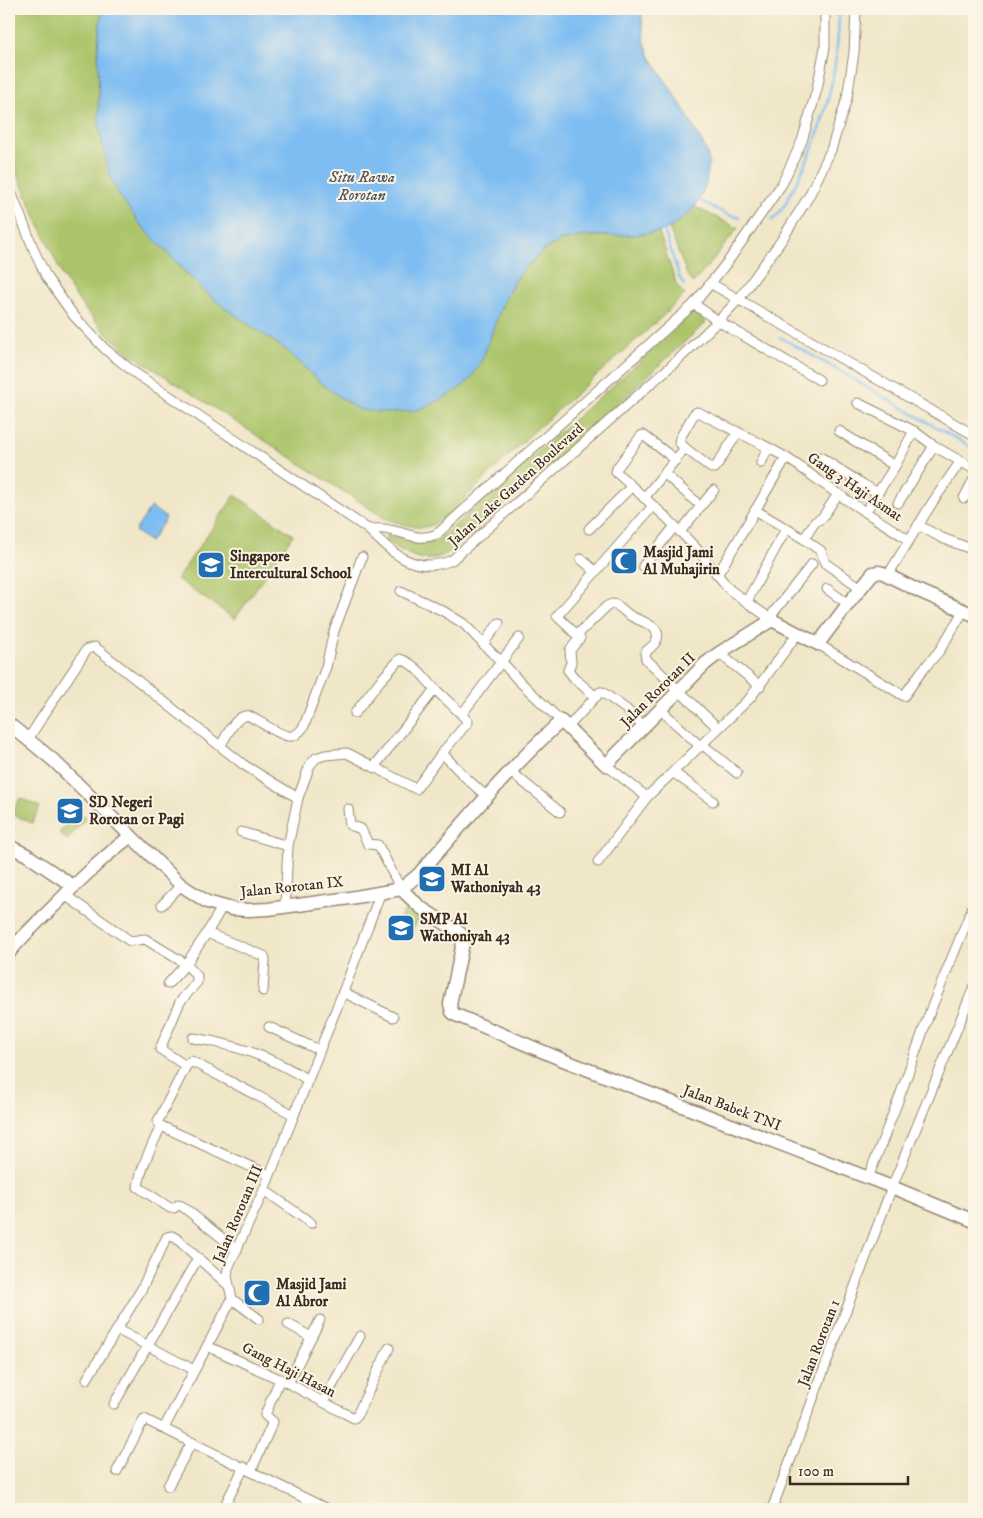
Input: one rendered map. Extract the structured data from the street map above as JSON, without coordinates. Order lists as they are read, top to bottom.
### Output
{
  "streets": {
    "street": [
      "Jalan Lake Garden Boulevard",
      "Gang 3 Haji Asmat",
      "Jalan Rorotan II",
      "Jalan Rorotan IX",
      "Jalan Babek TNI",
      "Jalan Rorotan III",
      "Jalan Rorotan 1",
      "Gang Haji Hasan"
    ]
  },
  "crossings": [
    ["Jalan Rorotan IX", "Jalan Babek TNI"],
    ["Jalan Rorotan IX", "Jalan Rorotan III"],
    ["Jalan Babek TNI", "Jalan Rorotan 1"]
  ],
  "water": ["Situ Rawa Rorotan"],
  "places": {
    "mosque": ["Masjid Jami Al Muhajirin", "Masjid Jami Al Abror"],
    "school or university": [
      "Singapore Intercultural School",
      "SD Negeri Rorotan 01 Pagi",
      "MI Al Wathoniyah 43",
      "SMP Al Wathoniyah 43"
    ]
  },
  "scale_bar": "100 m"
}
